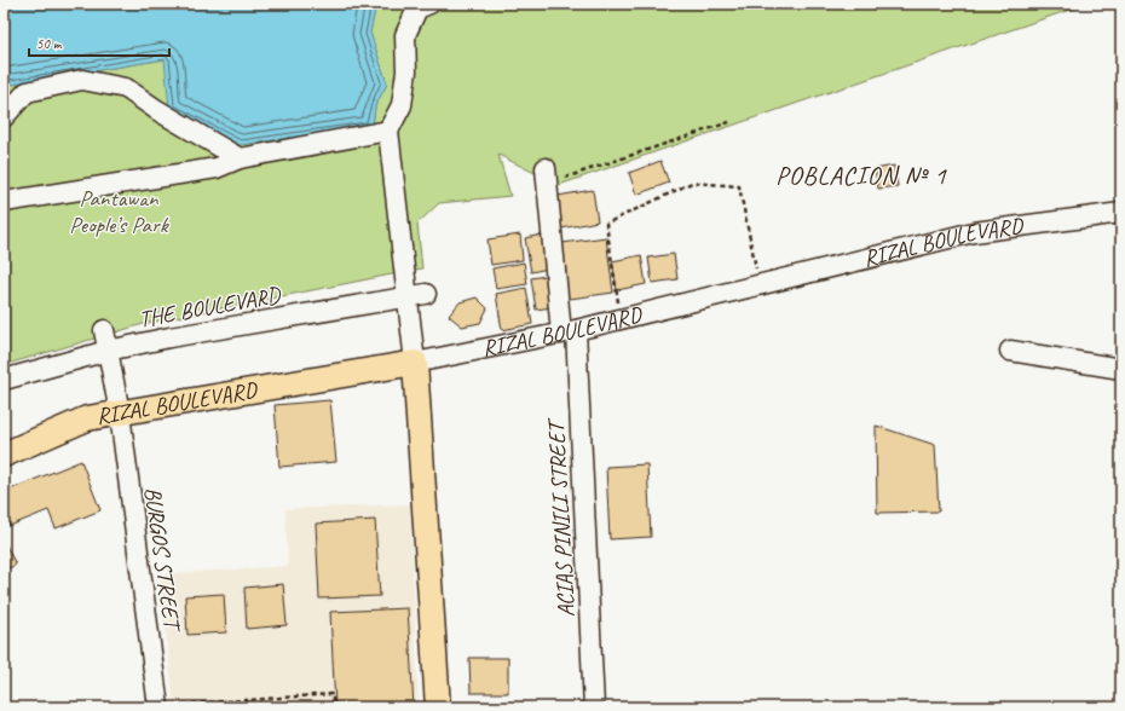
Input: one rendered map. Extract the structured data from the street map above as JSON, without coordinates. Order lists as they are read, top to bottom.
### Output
{
  "streets": {
    "main road": ["RIZAL BOULEVARD"],
    "street": ["THE BOULEVARD", "ACIAS PINILI STREET", "BURGOS STREET"]
  },
  "crossings": [
    ["RIZAL BOULEVARD", "ACIAS PINILI STREET"],
    ["RIZAL BOULEVARD", "BURGOS STREET"],
    ["THE BOULEVARD", "BURGOS STREET"]
  ],
  "districts": ["POBLACION № 1"],
  "parks": ["Pantawan People’s Park"],
  "scale_bar": "50 m"
}
